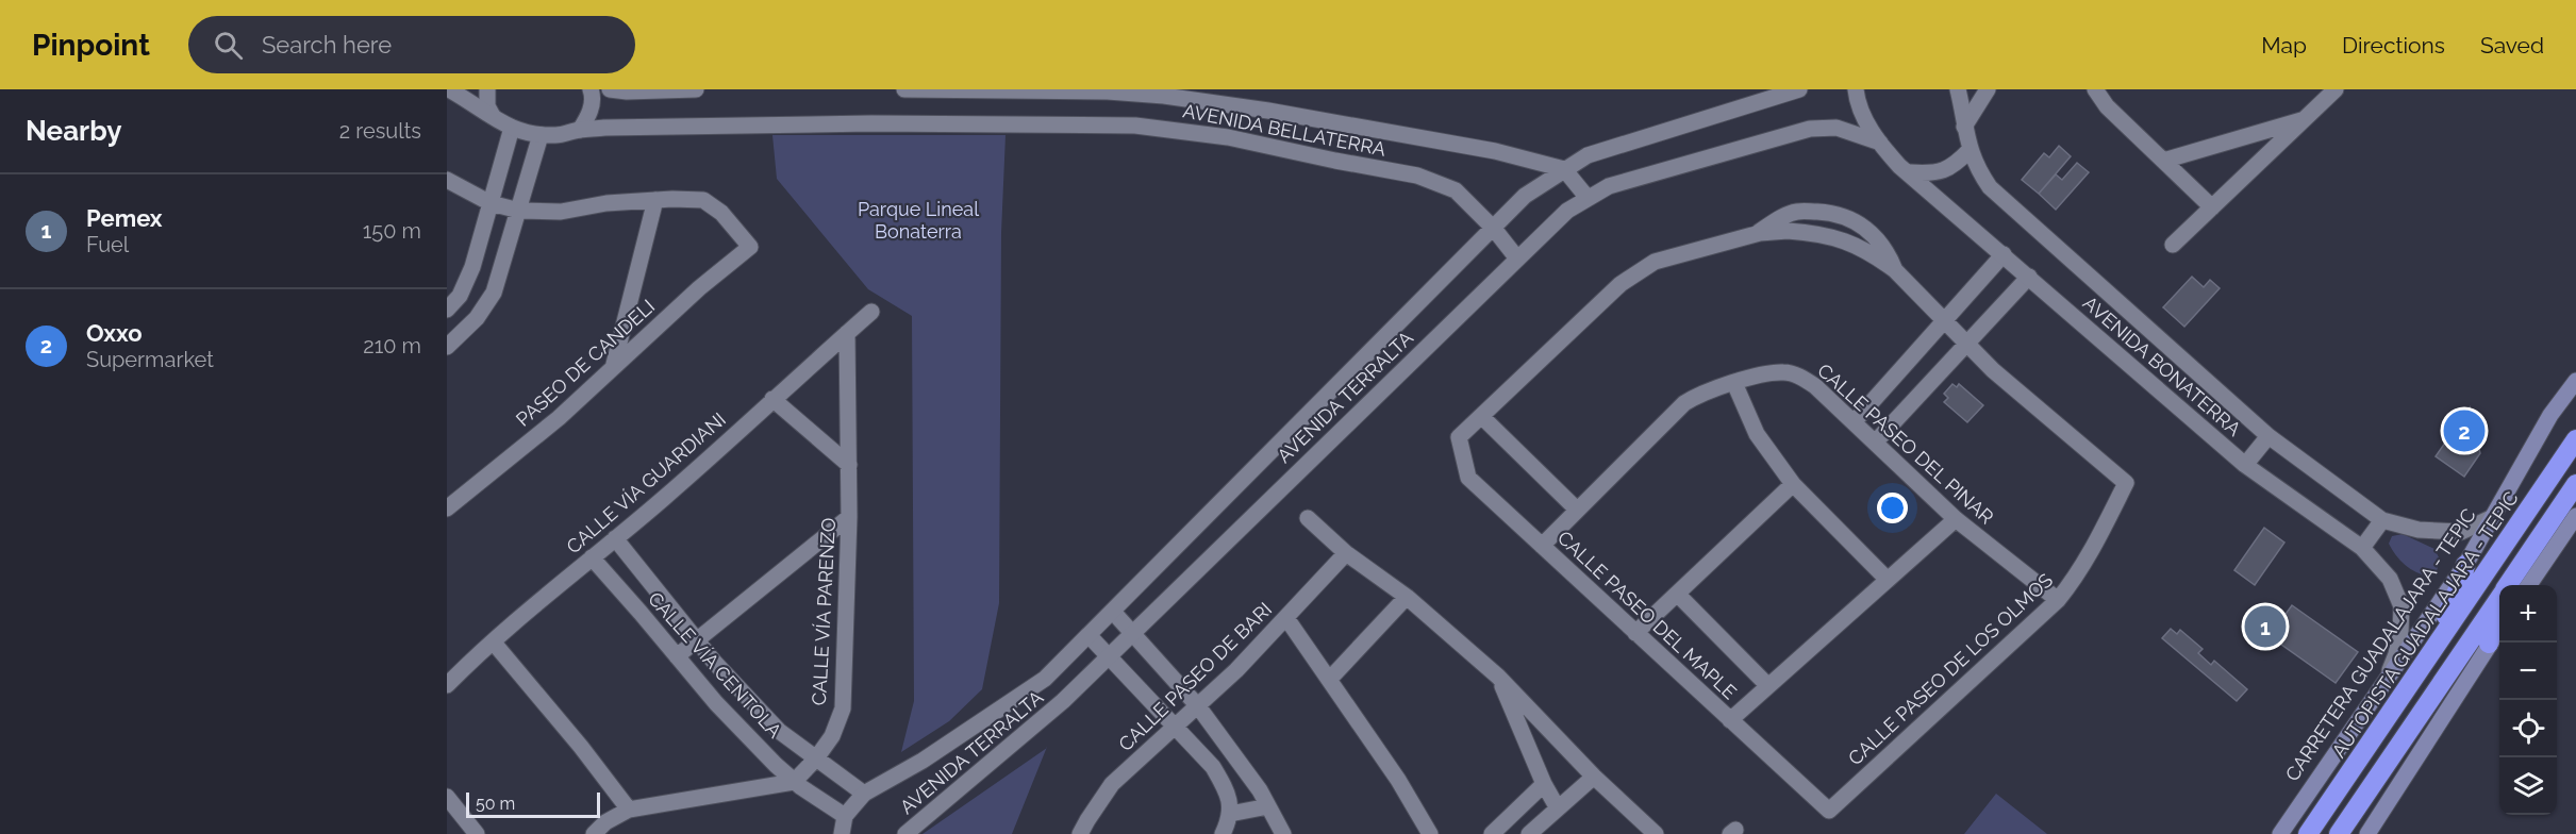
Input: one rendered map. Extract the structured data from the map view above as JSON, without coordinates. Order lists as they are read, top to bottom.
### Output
{
  "streets": {
    "highway": ["AUTOPISTA GUADALAJARA - TEPIC"],
    "main road": ["CARRETERA GUADALAJARA - TEPIC"],
    "street": [
      "AVENIDA BELLATERRA",
      "PASEO DE CANDELI",
      "AVENIDA BONATERRA",
      "AVENIDA TERRALTA",
      "CALLE PASEO DEL PINAR",
      "CALLE VÍA GUARDIANI",
      "CALLE VÍA PARENZO",
      "CALLE PASEO DEL MAPLE",
      "CALLE VÍA CENTOLA",
      "CALLE PASEO DE LOS OLMOS",
      "CALLE PASEO DE BARI"
    ]
  },
  "crossings": [
    ["AVENIDA BELLATERRA", "AVENIDA TERRALTA"],
    ["AVENIDA BONATERRA", "AVENIDA TERRALTA"],
    ["AVENIDA BONATERRA", "CARRETERA GUADALAJARA - TEPIC"],
    ["AVENIDA TERRALTA", "CALLE VÍA CENTOLA"],
    ["CALLE PASEO DEL PINAR", "CALLE PASEO DEL MAPLE"],
    ["CALLE PASEO DEL PINAR", "CALLE PASEO DE LOS OLMOS"],
    ["CALLE VÍA GUARDIANI", "CALLE VÍA PARENZO"],
    ["CALLE VÍA GUARDIANI", "CALLE VÍA CENTOLA"],
    ["CALLE VÍA PARENZO", "CALLE VÍA CENTOLA"],
    ["CALLE PASEO DEL MAPLE", "CALLE PASEO DE LOS OLMOS"]
  ],
  "parks": ["Parque Lineal Bonaterra"],
  "scale_bar": "50 m",
  "page": {
    "header": "Pinpoint",
    "search": "Search here",
    "nav": ["Map", "Directions", "Saved"],
    "heading": ["Nearby", "2 results"],
    "list": [
      {
        "mark": "1",
        "name": "Pemex",
        "note": "Fuel",
        "value": "150 m"
      },
      {
        "mark": "2",
        "name": "Oxxo",
        "note": "Supermarket",
        "value": "210 m"
      }
    ],
    "pins": ["2", "1"],
    "map_buttons": ["+", "−"],
    "scale": "50 m"
  }
}
